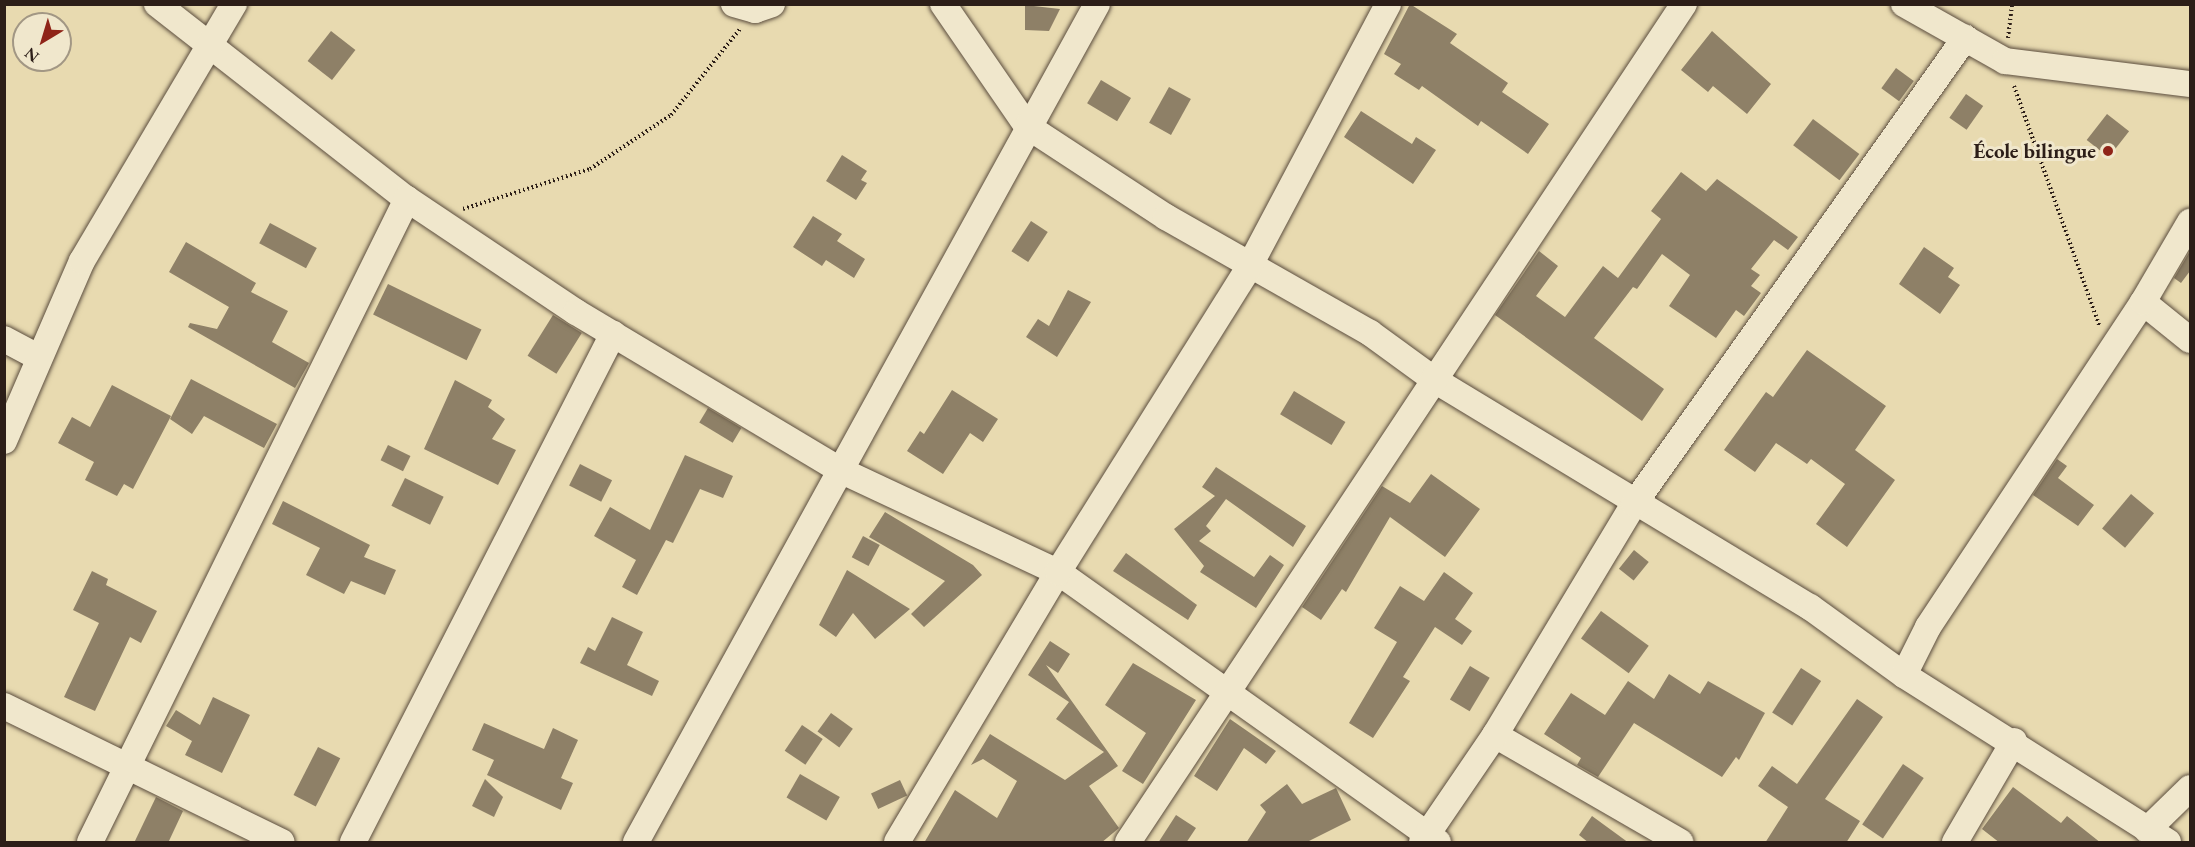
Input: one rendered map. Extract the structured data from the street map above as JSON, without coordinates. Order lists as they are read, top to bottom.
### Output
{
  "places": ["École bilingue"],
  "north": "bottom left"
}
